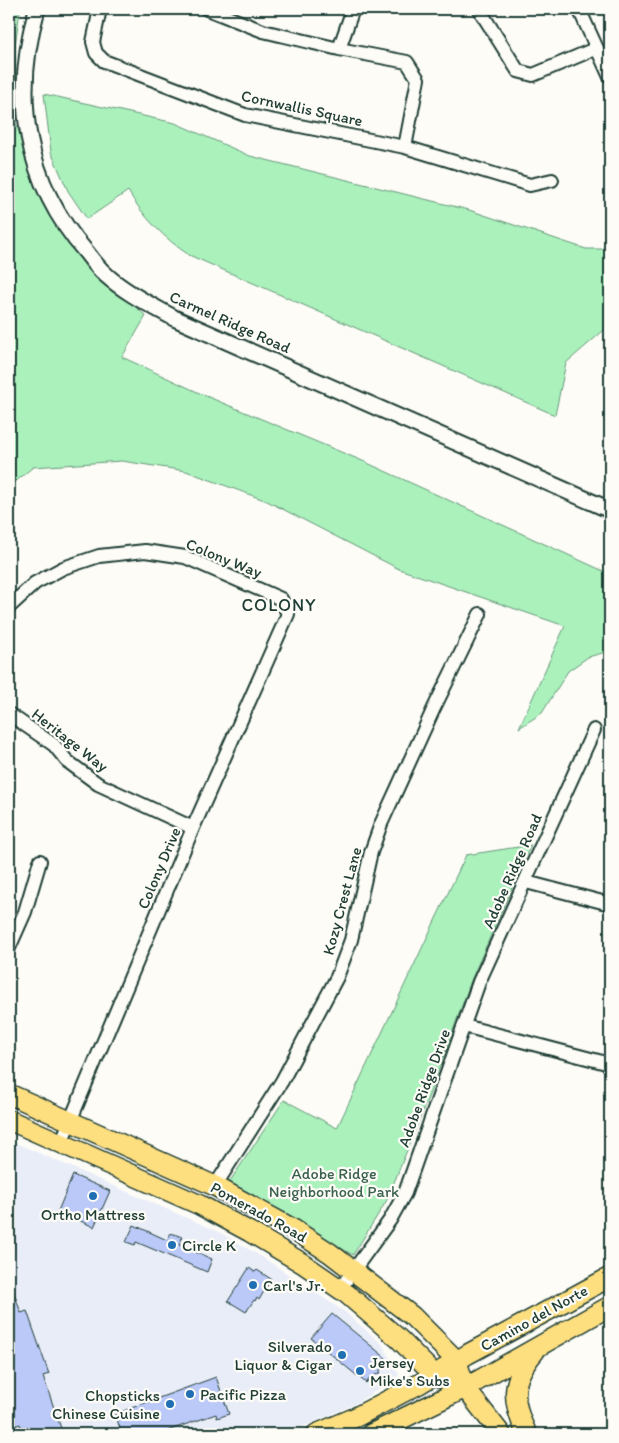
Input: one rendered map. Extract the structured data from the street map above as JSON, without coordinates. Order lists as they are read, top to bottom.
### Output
{
  "streets": {
    "main road": ["Pomerado Road", "Camino del Norte"],
    "street": [
      "Cornwallis Square",
      "Carmel Ridge Road",
      "Colony Way",
      "Heritage Way",
      "Colony Drive",
      "Adobe Ridge Road",
      "Kozy Crest Lane",
      "Adobe Ridge Drive"
    ]
  },
  "crossings": [
    ["Colony Way", "Colony Drive"],
    ["Heritage Way", "Colony Drive"],
    ["Colony Drive", "Pomerado Road"],
    ["Adobe Ridge Road", "Adobe Ridge Drive"],
    ["Kozy Crest Lane", "Pomerado Road"],
    ["Adobe Ridge Drive", "Pomerado Road"],
    ["Pomerado Road", "Camino del Norte"]
  ],
  "districts": ["COLONY"],
  "parks": ["Adobe Ridge Neighborhood Park"],
  "places": [
    "Ortho Mattress",
    "Circle K",
    "Carl's Jr.",
    "Silverado Liquor & Cigar",
    "Jersey Mike's Subs",
    "Pacific Pizza",
    "Chopsticks Chinese Cuisine"
  ]
}
